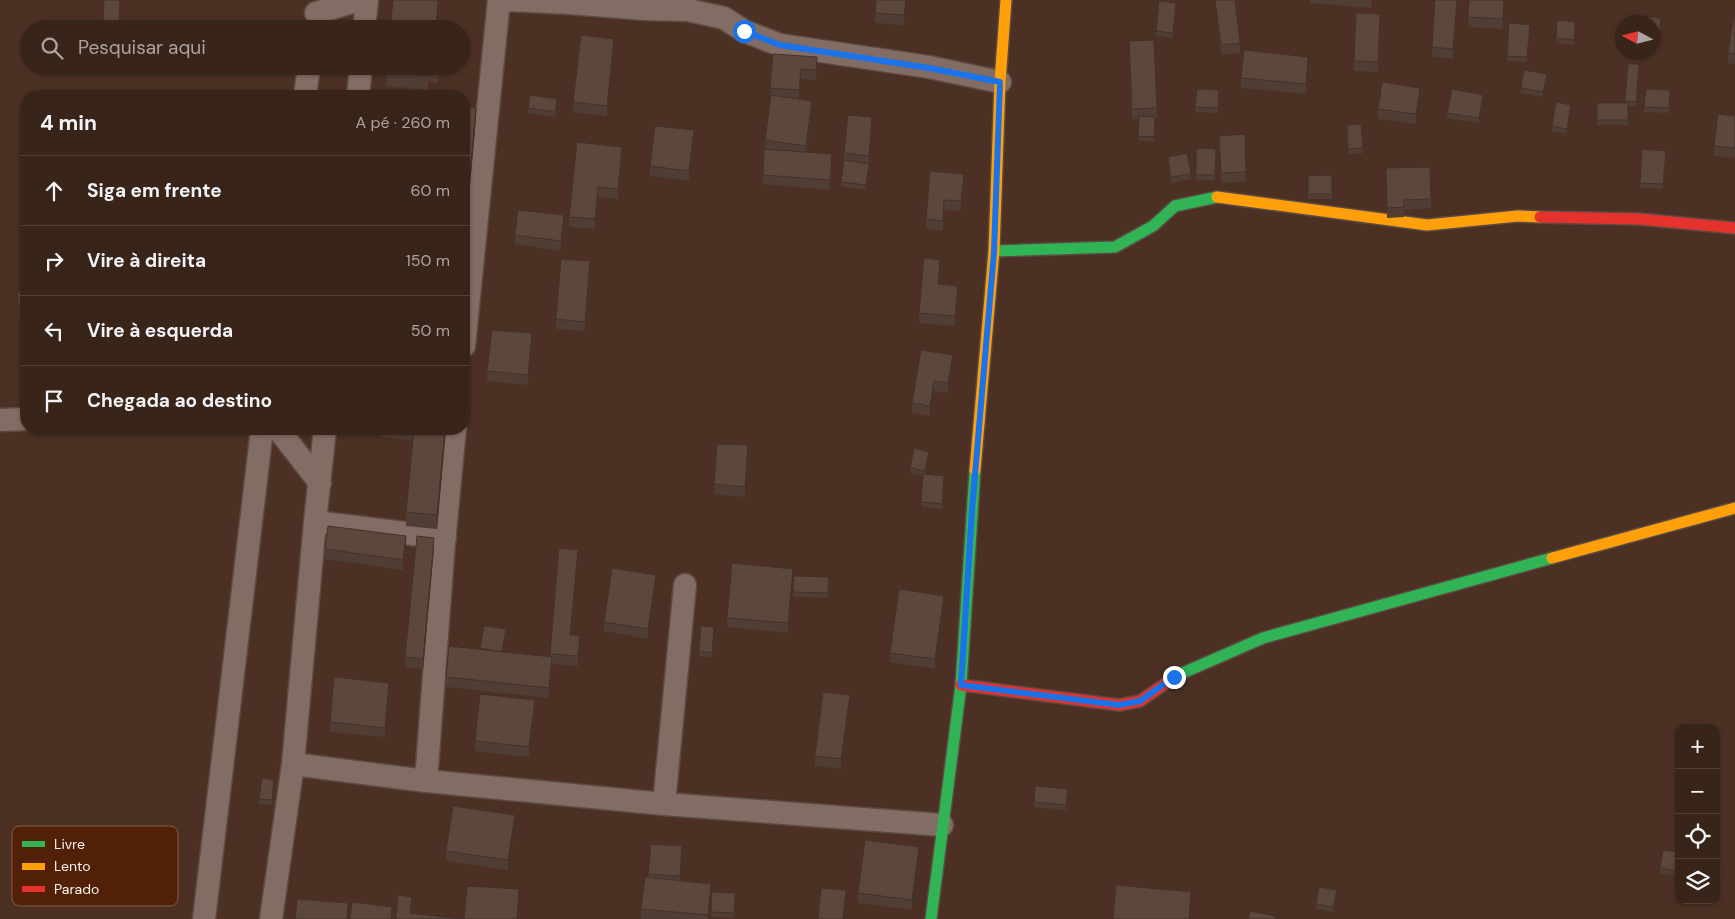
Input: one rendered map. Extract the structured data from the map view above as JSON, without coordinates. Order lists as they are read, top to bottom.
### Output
{
  "legend": ["Livre", "Lento", "Parado"],
  "north": "left",
  "page": {
    "search": "Pesquisar aqui",
    "heading": ["4 min", "A pé · 260 m"],
    "list": [
      ["Siga em frente", "60 m"],
      ["Vire à direita", "150 m"],
      ["Vire à esquerda", "50 m"],
      "Chegada ao destino"
    ],
    "map_buttons": ["+", "−"]
  }
}
